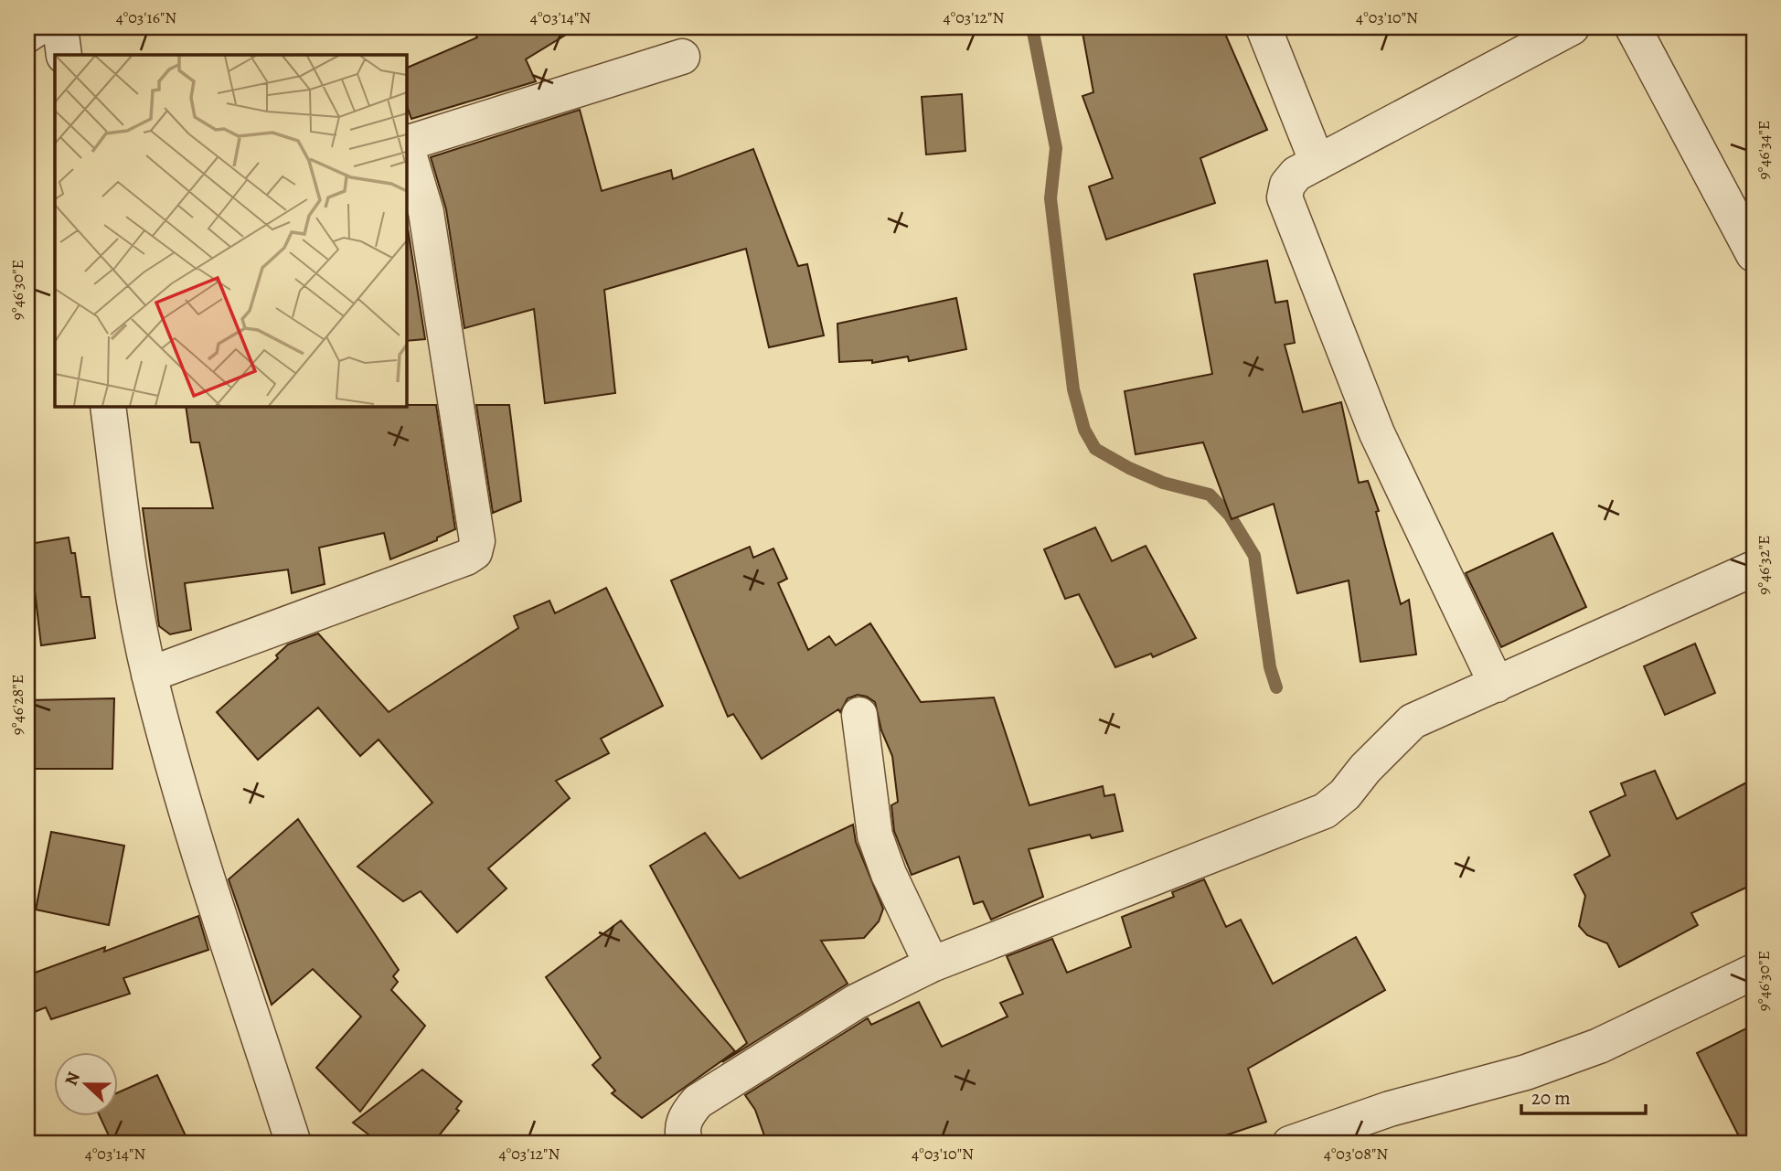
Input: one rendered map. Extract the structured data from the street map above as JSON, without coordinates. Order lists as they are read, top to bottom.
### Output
{
  "scale_bar": "20 m",
  "north": "left",
  "coordinates": [
    "4°03'16\"N",
    "4°03'14\"N",
    "4°03'12\"N",
    "4°03'10\"N",
    "9°46'34\"E",
    "9°46'30\"E",
    "9°46'32\"E",
    "9°46'28\"E",
    "4°03'08\"N"
  ]
}
